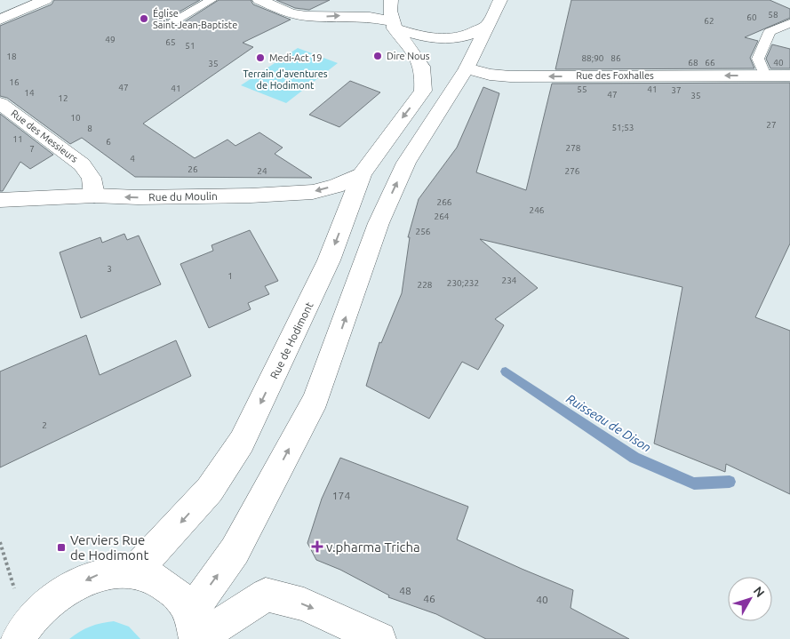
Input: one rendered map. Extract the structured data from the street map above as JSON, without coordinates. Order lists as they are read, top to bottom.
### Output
{
  "streets": {
    "main road": [
      "Rue des Foxhalles",
      "Rue des Messieurs",
      "Rue du Moulin",
      "Rue de Hodimont"
    ]
  },
  "crossings": [
    ["Rue des Messieurs", "Rue du Moulin"],
    ["Rue du Moulin", "Rue de Hodimont"]
  ],
  "one_way": ["Rue des Foxhalles", "Rue du Moulin"],
  "water": ["Ruisseau de Dison"],
  "parks": ["Terrain d'aventures de Hodimont"],
  "places": {
    "other": ["Église Saint-Jean-Baptiste", "Dire Nous", "Medi-Act 19"],
    "health": ["v.pharma Tricha"],
    "transit": ["Verviers Rue de Hodimont"]
  },
  "house_numbers": [
    "58",
    "60",
    "62",
    "49",
    "65",
    "51",
    "18",
    "88;90",
    "86",
    "68",
    "66",
    "40",
    "35",
    "16",
    "47",
    "41",
    "55",
    "41",
    "37",
    "14",
    "47",
    "35",
    "12",
    "10",
    "27",
    "51;53",
    "8",
    "11",
    "6",
    "278",
    "7",
    "4",
    "26",
    "24",
    "276",
    "266",
    "246",
    "264",
    "256",
    "3",
    "1",
    "234",
    "230;232",
    "228",
    "2",
    "174",
    "48",
    "46",
    "40"
  ],
  "north": "top right"
}
